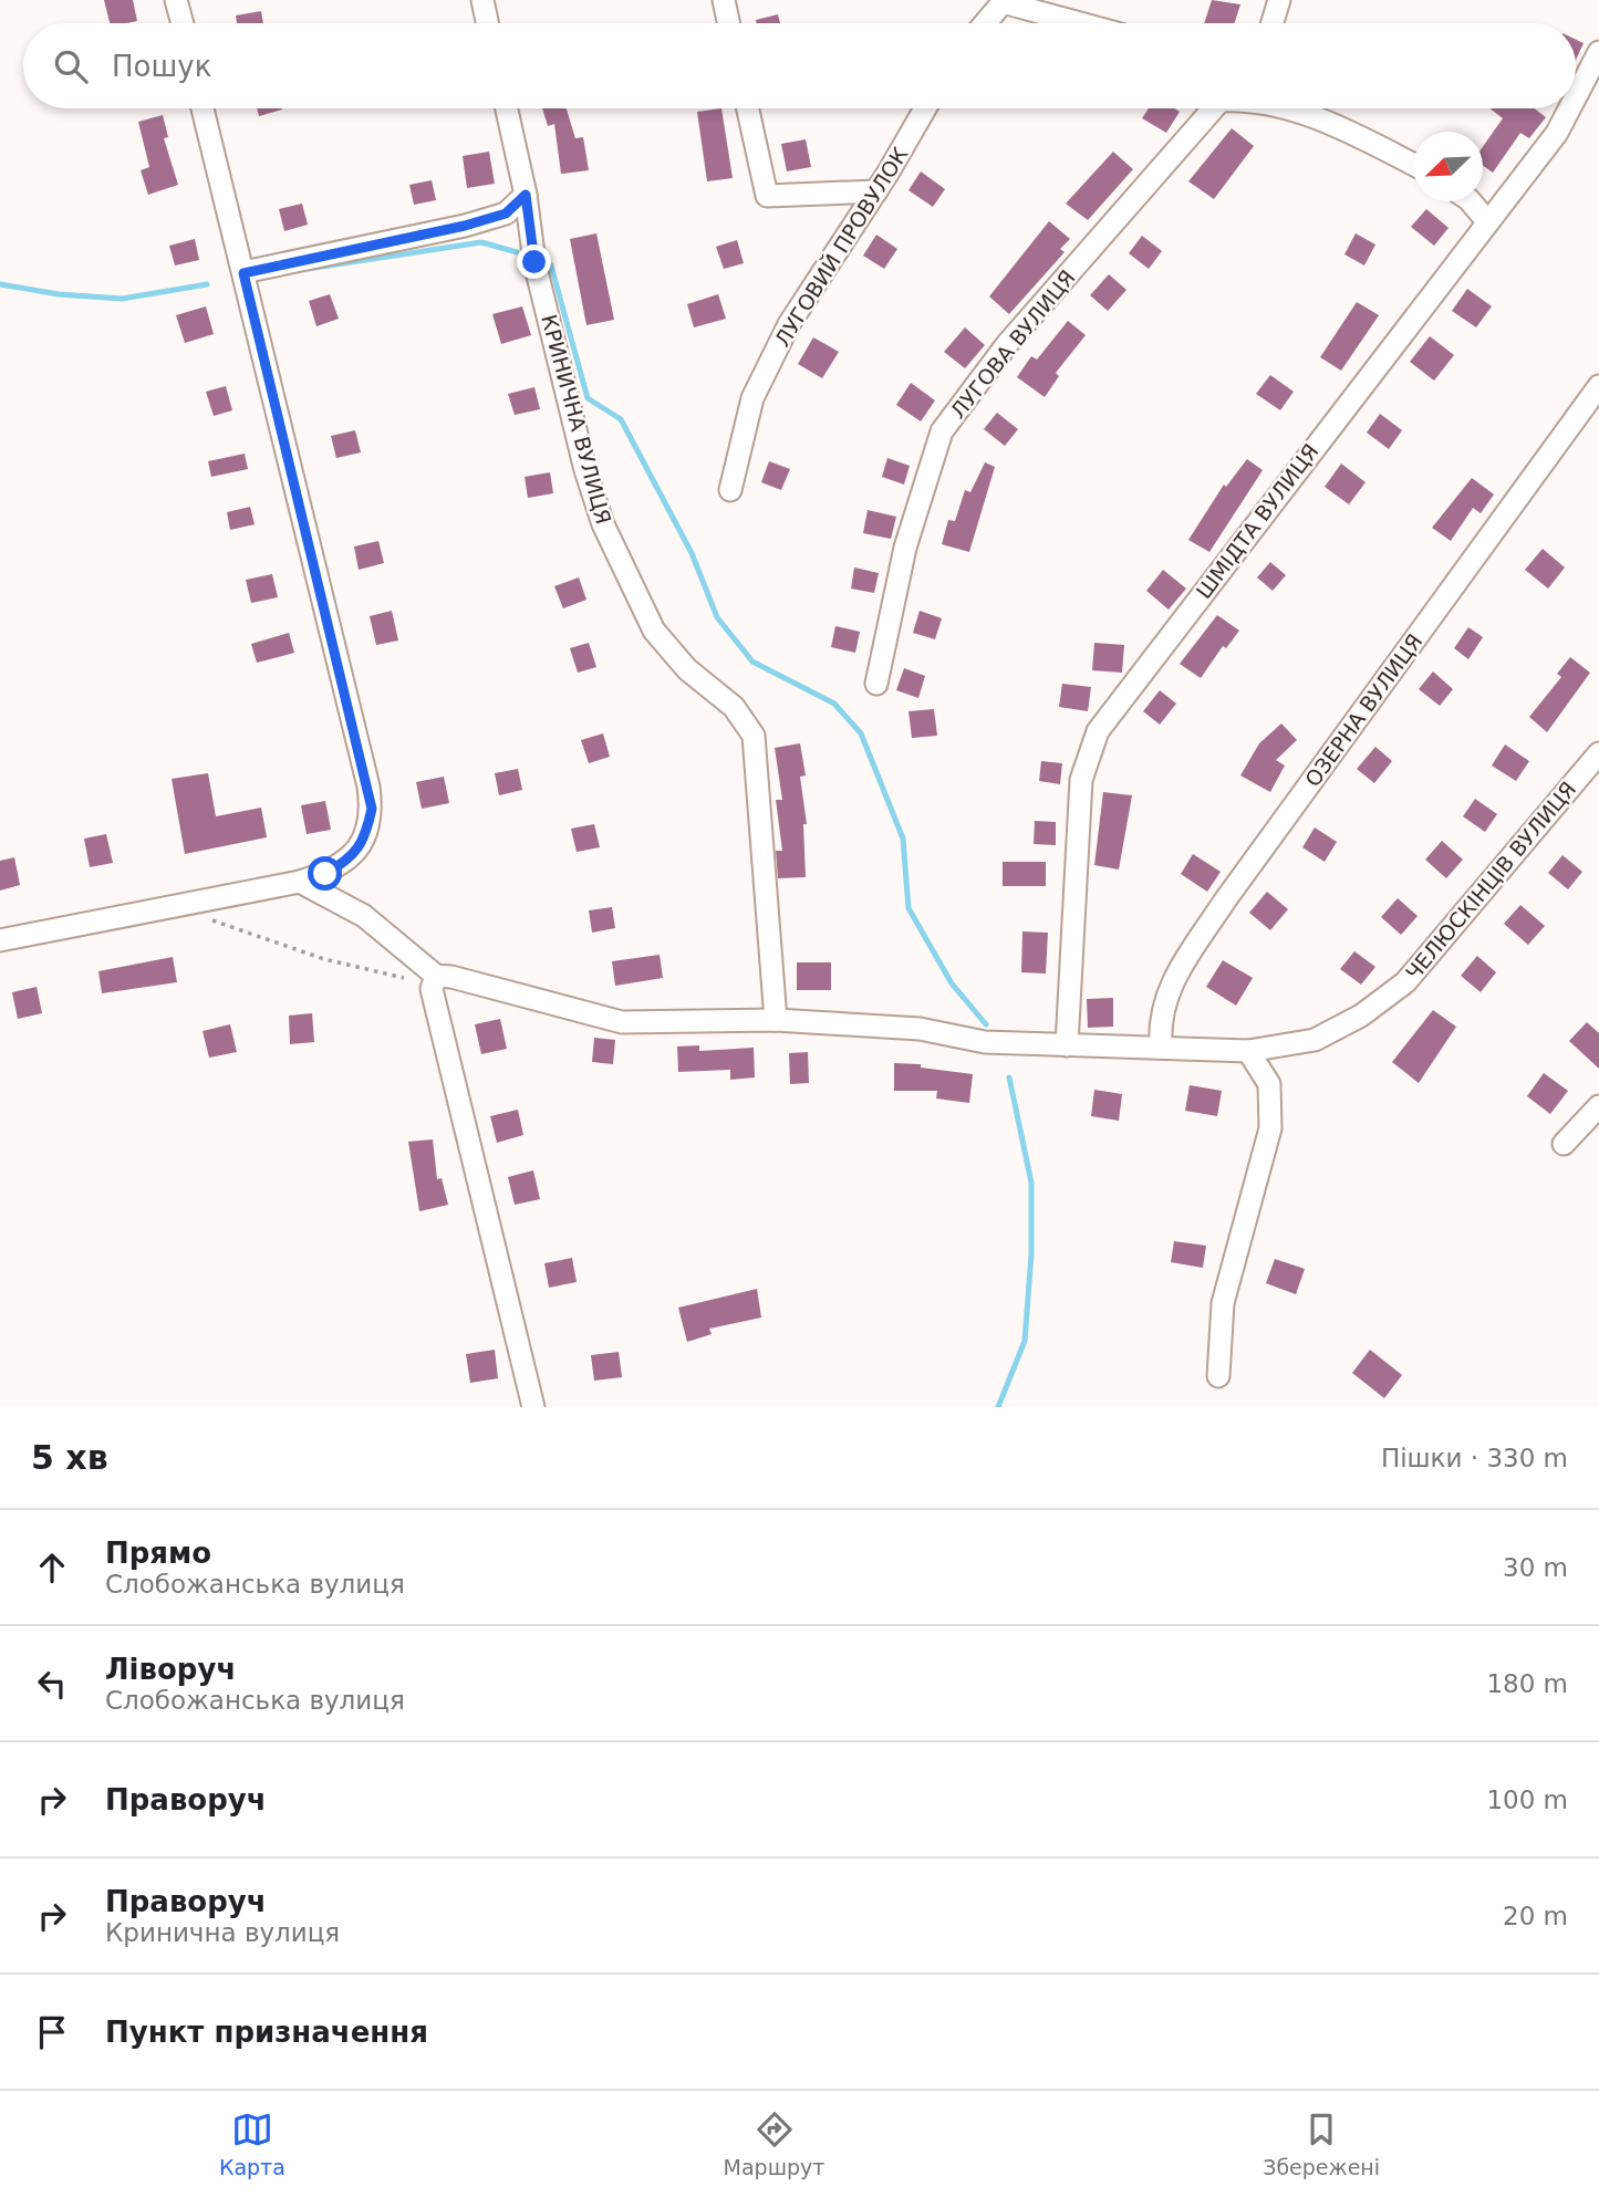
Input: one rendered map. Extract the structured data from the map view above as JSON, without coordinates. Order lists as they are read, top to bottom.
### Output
{
  "streets": {
    "street": [
      "ЛУГОВИЙ ПРОВУЛОК",
      "ЛУГОВА ВУЛИЦЯ",
      "КРИНИЧНА ВУЛИЦЯ",
      "ШМІДТА ВУЛИЦЯ",
      "ОЗЕРНА ВУЛИЦЯ",
      "ЧЕЛЮСКІНЦІВ ВУЛИЦЯ"
    ]
  },
  "crossings": [
    ["КРИНИЧНА ВУЛИЦЯ", "ЧЕЛЮСКІНЦІВ ВУЛИЦЯ"],
    ["ШМІДТА ВУЛИЦЯ", "ЧЕЛЮСКІНЦІВ ВУЛИЦЯ"],
    ["ОЗЕРНА ВУЛИЦЯ", "ЧЕЛЮСКІНЦІВ ВУЛИЦЯ"]
  ],
  "north": "bottom left",
  "page": {
    "search": "Пошук",
    "heading": ["5 хв", "Пішки · 330 m"],
    "list": [
      ["Прямо", "Слобожанська вулиця", "30 m"],
      ["Ліворуч", "Слобожанська вулиця", "180 m"],
      ["Праворуч", "100 m"],
      ["Праворуч", "Кринична вулиця", "20 m"],
      "Пункт призначення"
    ],
    "nav": ["Карта", "Маршрут", "Збережені"]
  }
}
